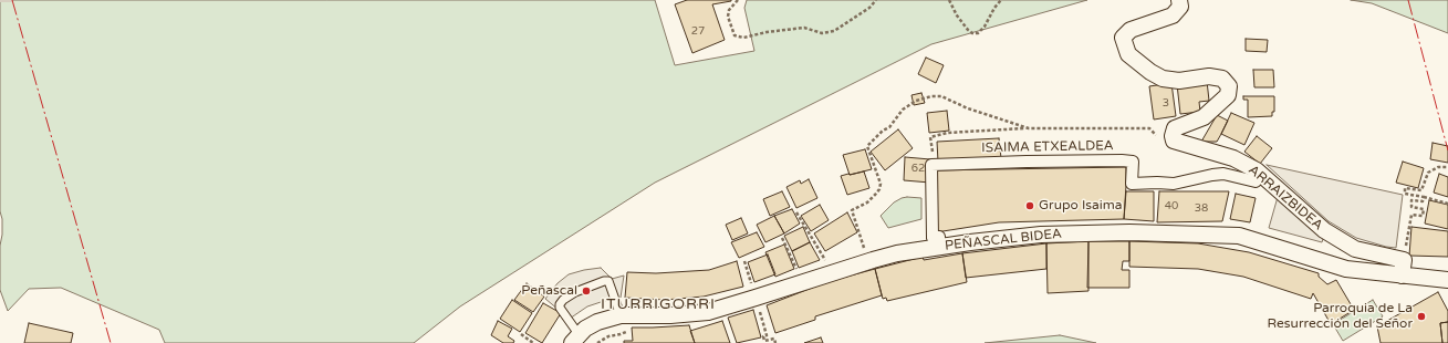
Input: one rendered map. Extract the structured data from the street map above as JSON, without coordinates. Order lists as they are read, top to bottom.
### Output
{
  "streets": {
    "street": ["ISAIMA ETXEALDEA", "ARRAIZBIDEA", "PEÑASCAL BIDEA"]
  },
  "crossings": [
    ["ISAIMA ETXEALDEA", "PEÑASCAL BIDEA"]
  ],
  "districts": ["ITURRIGORRI"],
  "places": ["Grupo Isaima", "Peñascal", "Parroquia de La Resurrección del Señor"],
  "house_numbers": [
    "27",
    "3",
    "62",
    "40",
    "38"
  ]
}
